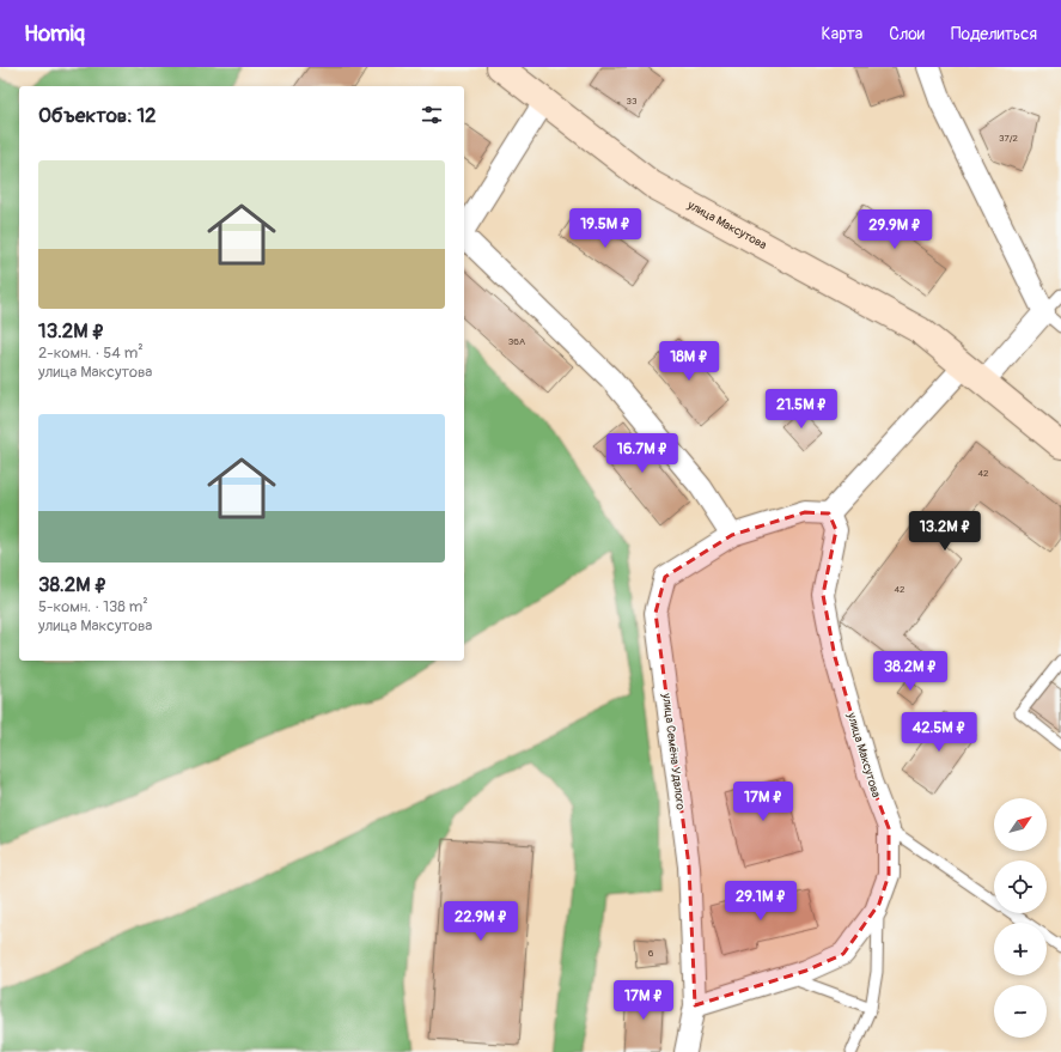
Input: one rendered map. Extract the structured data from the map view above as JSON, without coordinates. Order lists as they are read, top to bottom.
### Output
{
  "streets": {
    "main road": ["улица Максутова"],
    "street": ["улица Семёна Удалого"]
  },
  "house_numbers": [
    "33",
    "37/2",
    "36А",
    "42",
    "42",
    "6"
  ],
  "north": "top right",
  "page": {
    "header": "Homiq",
    "nav": ["Карта", "Слои", "Поделиться"],
    "heading": "Объектов: 12",
    "list": [
      {
        "name": "13.2M ₽",
        "note": "2-комн. · 54 m² · улица Максутова"
      },
      {
        "name": "38.2M ₽",
        "note": "5-комн. · 138 m² · улица Максутова"
      }
    ],
    "price": [
      "19.5M ₽",
      "29.9M ₽",
      "18M ₽",
      "21.5M ₽",
      "16.7M ₽",
      "13.2M ₽",
      "38.2M ₽",
      "42.5M ₽",
      "17M ₽",
      "29.1M ₽",
      "22.9M ₽",
      "17M ₽"
    ],
    "map_buttons": ["+", "−"]
  }
}
